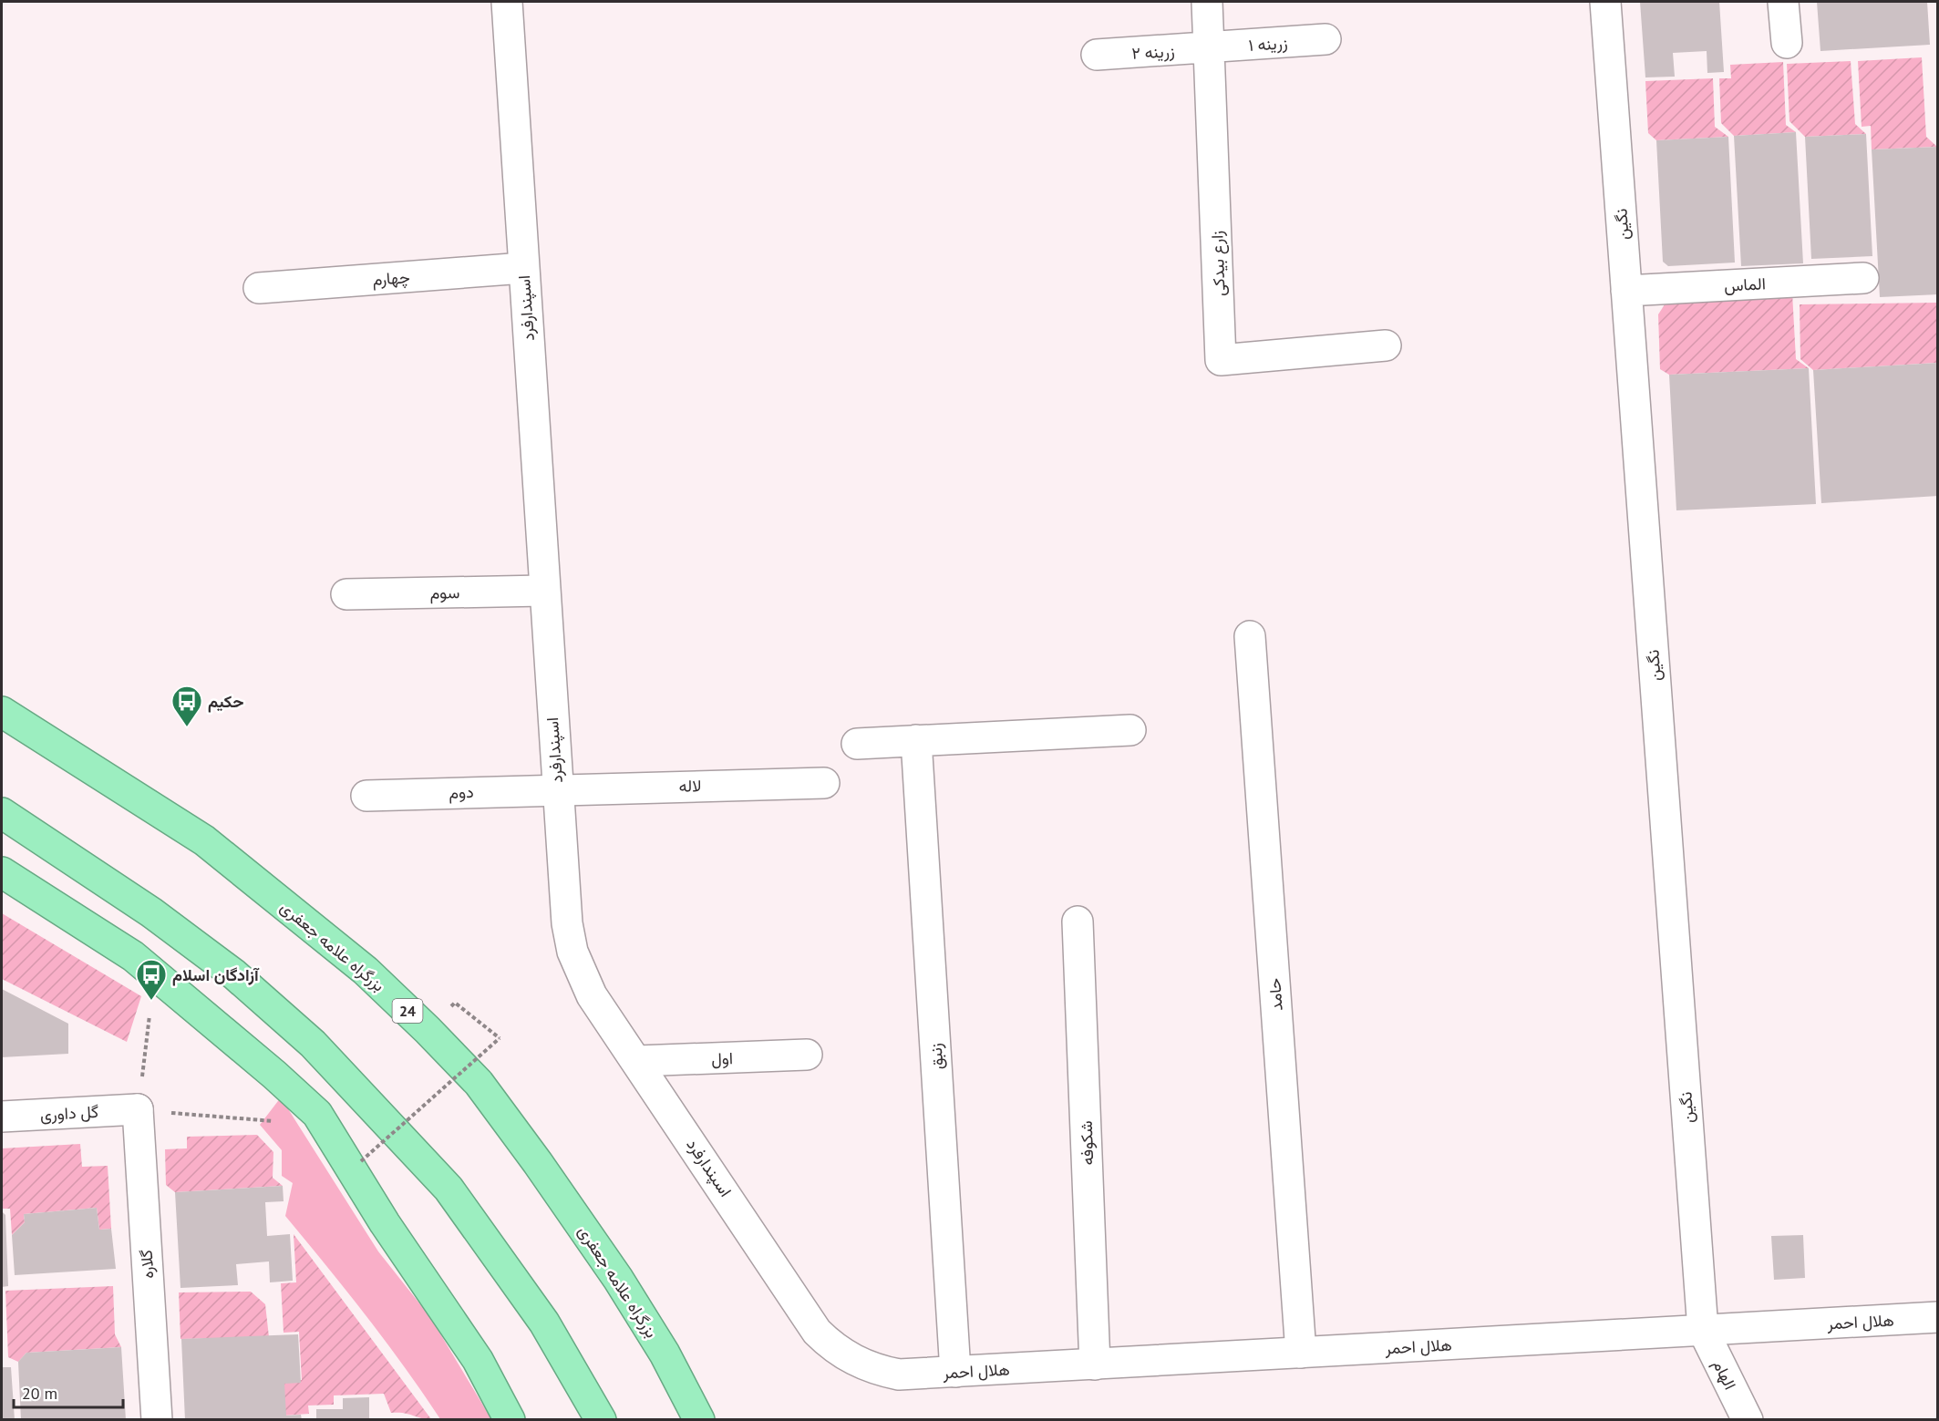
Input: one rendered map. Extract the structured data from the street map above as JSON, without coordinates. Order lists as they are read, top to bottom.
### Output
{
  "streets": {
    "highway": ["بزرگراه علامه جعفری", "24"],
    "street": [
      "زرینه ۱",
      "زرینه ۲",
      "نگین",
      "زارع بیدکی",
      "چهارم",
      "الماس",
      "اسپندارفرد",
      "سوم",
      "لاله",
      "دوم",
      "حامد",
      "زنبق",
      "اول",
      "گل داوری",
      "شکوفه",
      "گلاره",
      "هلال احمر",
      "الهام"
    ]
  },
  "crossings": [
    ["زرینه ۱", "زرینه ۲"],
    ["زرینه ۱", "زارع بیدکی"],
    ["زرینه ۲", "زارع بیدکی"],
    ["نگین", "الماس"],
    ["نگین", "هلال احمر"],
    ["نگین", "الهام"],
    ["چهارم", "اسپندارفرد"],
    ["اسپندارفرد", "سوم"],
    ["اسپندارفرد", "لاله"],
    ["اسپندارفرد", "دوم"],
    ["اسپندارفرد", "اول"],
    ["اسپندارفرد", "هلال احمر"],
    ["لاله", "دوم"],
    ["حامد", "هلال احمر"],
    ["زنبق", "هلال احمر"],
    ["گل داوری", "گلاره"],
    ["شکوفه", "هلال احمر"],
    ["هلال احمر", "الهام"]
  ],
  "places": {
    "bus stop": ["حکیم", "آزادگان اسلام"]
  },
  "scale_bar": "20 m"
}
